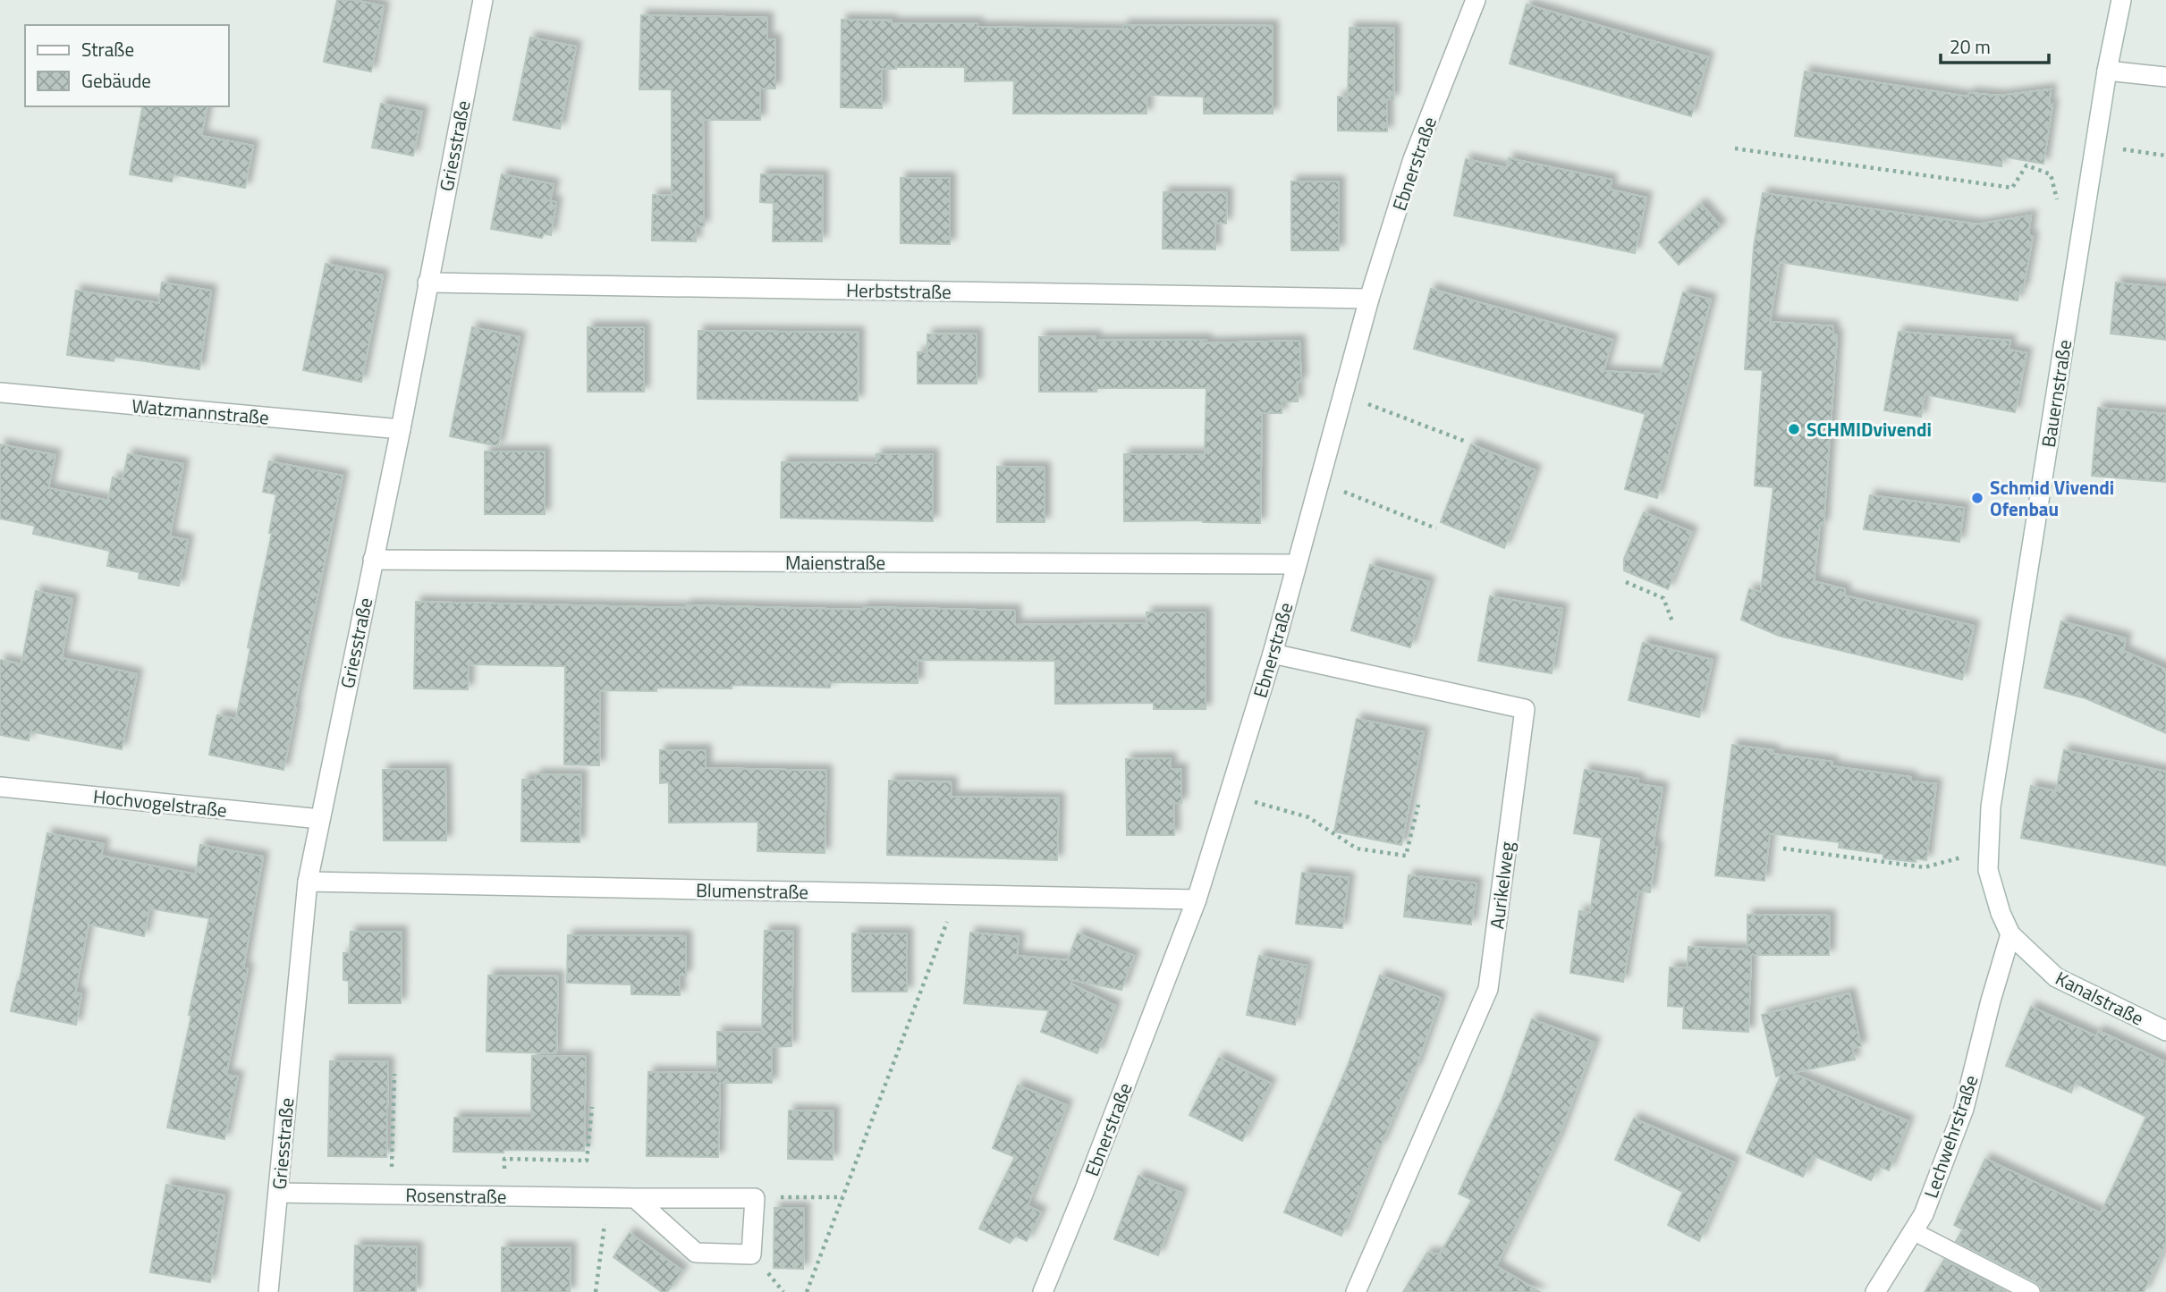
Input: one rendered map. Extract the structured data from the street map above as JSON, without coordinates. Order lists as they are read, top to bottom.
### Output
{
  "streets": {
    "street": [
      "Griesstraße",
      "Ebnerstraße",
      "Herbststraße",
      "Bauernstraße",
      "Watzmannstraße",
      "Maienstraße",
      "Hochvogelstraße",
      "Aurikelweg",
      "Blumenstraße",
      "Kanalstraße",
      "Lechwehrstraße",
      "Rosenstraße"
    ]
  },
  "crossings": [
    ["Griesstraße", "Herbststraße"],
    ["Griesstraße", "Watzmannstraße"],
    ["Griesstraße", "Maienstraße"],
    ["Griesstraße", "Hochvogelstraße"],
    ["Griesstraße", "Blumenstraße"],
    ["Griesstraße", "Rosenstraße"],
    ["Ebnerstraße", "Herbststraße"],
    ["Ebnerstraße", "Maienstraße"],
    ["Ebnerstraße", "Aurikelweg"],
    ["Ebnerstraße", "Blumenstraße"],
    ["Bauernstraße", "Kanalstraße"],
    ["Bauernstraße", "Lechwehrstraße"],
    ["Kanalstraße", "Lechwehrstraße"]
  ],
  "places": ["SCHMIDvivendi", "Schmid Vivendi Ofenbau"],
  "legend": ["Straße", "Gebäude"],
  "scale_bar": "20 m"
}
